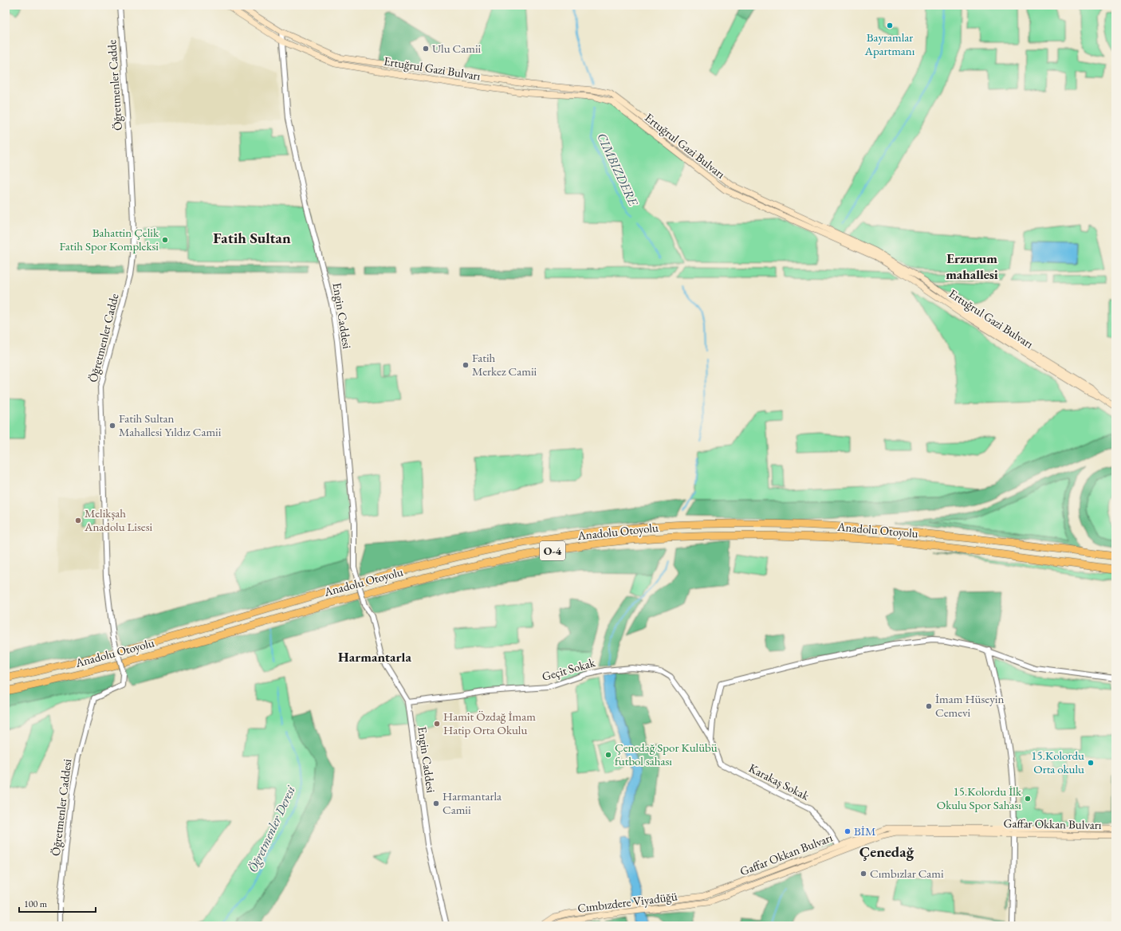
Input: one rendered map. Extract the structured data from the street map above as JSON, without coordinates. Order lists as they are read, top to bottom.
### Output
{
  "streets": {
    "highway": ["Anadolu Otoyolu", "O-4"],
    "main road": ["Ertuğrul Gazi Bulvarı", "Gaffar Okkan Bulvarı", "Cımbızdere Viyadüğü"],
    "street": [
      "Öğretmenler Cadde",
      "Engin Caddesi",
      "Geçit Sokak",
      "Karakaş Sokak",
      "Öğretmenler Caddesi"
    ]
  },
  "crossings": [
    ["Ertuğrul Gazi Bulvarı", "Engin Caddesi"],
    ["Öğretmenler Cadde", "Öğretmenler Caddesi"],
    ["Engin Caddesi", "Geçit Sokak"],
    ["Geçit Sokak", "Karakaş Sokak"],
    ["Karakaş Sokak", "Gaffar Okkan Bulvarı"],
    ["Gaffar Okkan Bulvarı", "Cımbızdere Viyadüğü"]
  ],
  "districts": [
    "Fatih Sultan",
    "Erzurum mahallesi",
    "Harmantarla",
    "Çenedağ"
  ],
  "water": ["CIMBIZDERE", "Öğretmenler Deresi"],
  "places": [
    "Bayramlar Apartmanı",
    "Ulu Camii",
    "Bahattin Çelik Fatih Spor Kompleksi",
    "Fatih Merkez Camii",
    "Fatih Sultan Mahallesi Yıldız Camii",
    "Melikşah Anadolu Lisesi",
    "İmam Hüseyin Cemevi",
    "Hamit Özdağ İmam Hatip Orta Okulu",
    "Çenedağ Spor Kulübü futbol sahası",
    "15.Kolordu Orta okulu",
    "15.Kolordu İlk Okulu Spor Sahası",
    "Harmantarla Camii",
    "BİM",
    "Cımbızlar Cami"
  ],
  "scale_bar": "100 m"
}
